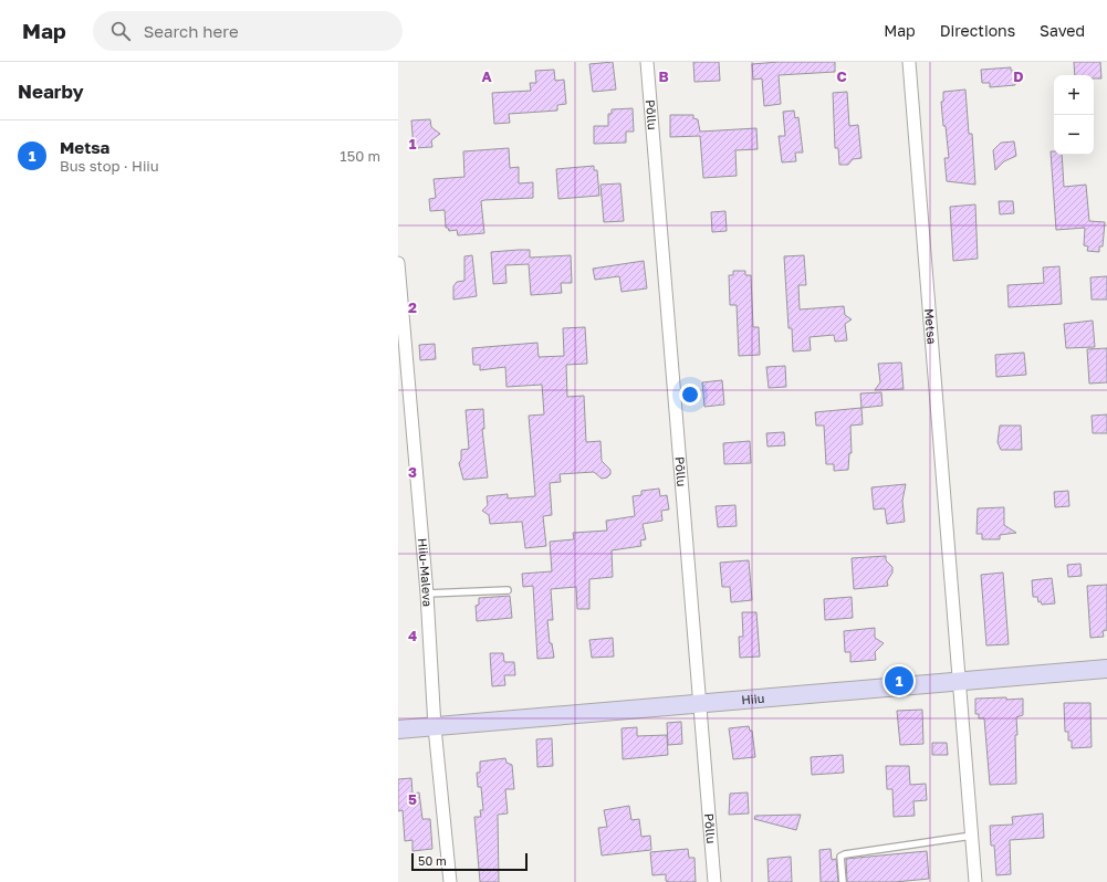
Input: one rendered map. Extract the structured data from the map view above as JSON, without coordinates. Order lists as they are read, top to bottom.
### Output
{
  "streets": {
    "street": [
      "Põllu",
      "Metsa",
      "Hiiu-Maleva",
      "Hiiu"
    ]
  },
  "crossings": [
    ["Põllu", "Hiiu"],
    ["Metsa", "Hiiu"],
    ["Hiiu-Maleva", "Hiiu"]
  ],
  "scale_bar": "50 m",
  "page": {
    "header": "Map",
    "search": "Search here",
    "nav": ["Map", "Directions", "Saved"],
    "heading": "Nearby",
    "map_buttons": ["+", "−"],
    "list": [
      {
        "mark": "1",
        "name": "Metsa",
        "note": "Bus stop · Hiiu",
        "value": "150 m"
      }
    ],
    "pins": "1",
    "scale": "50 m"
  },
  "grid": {
    "columns": [
      "A",
      "B",
      "C",
      "D"
    ],
    "rows": [
      "1",
      "2",
      "3",
      "4",
      "5"
    ]
  }
}
